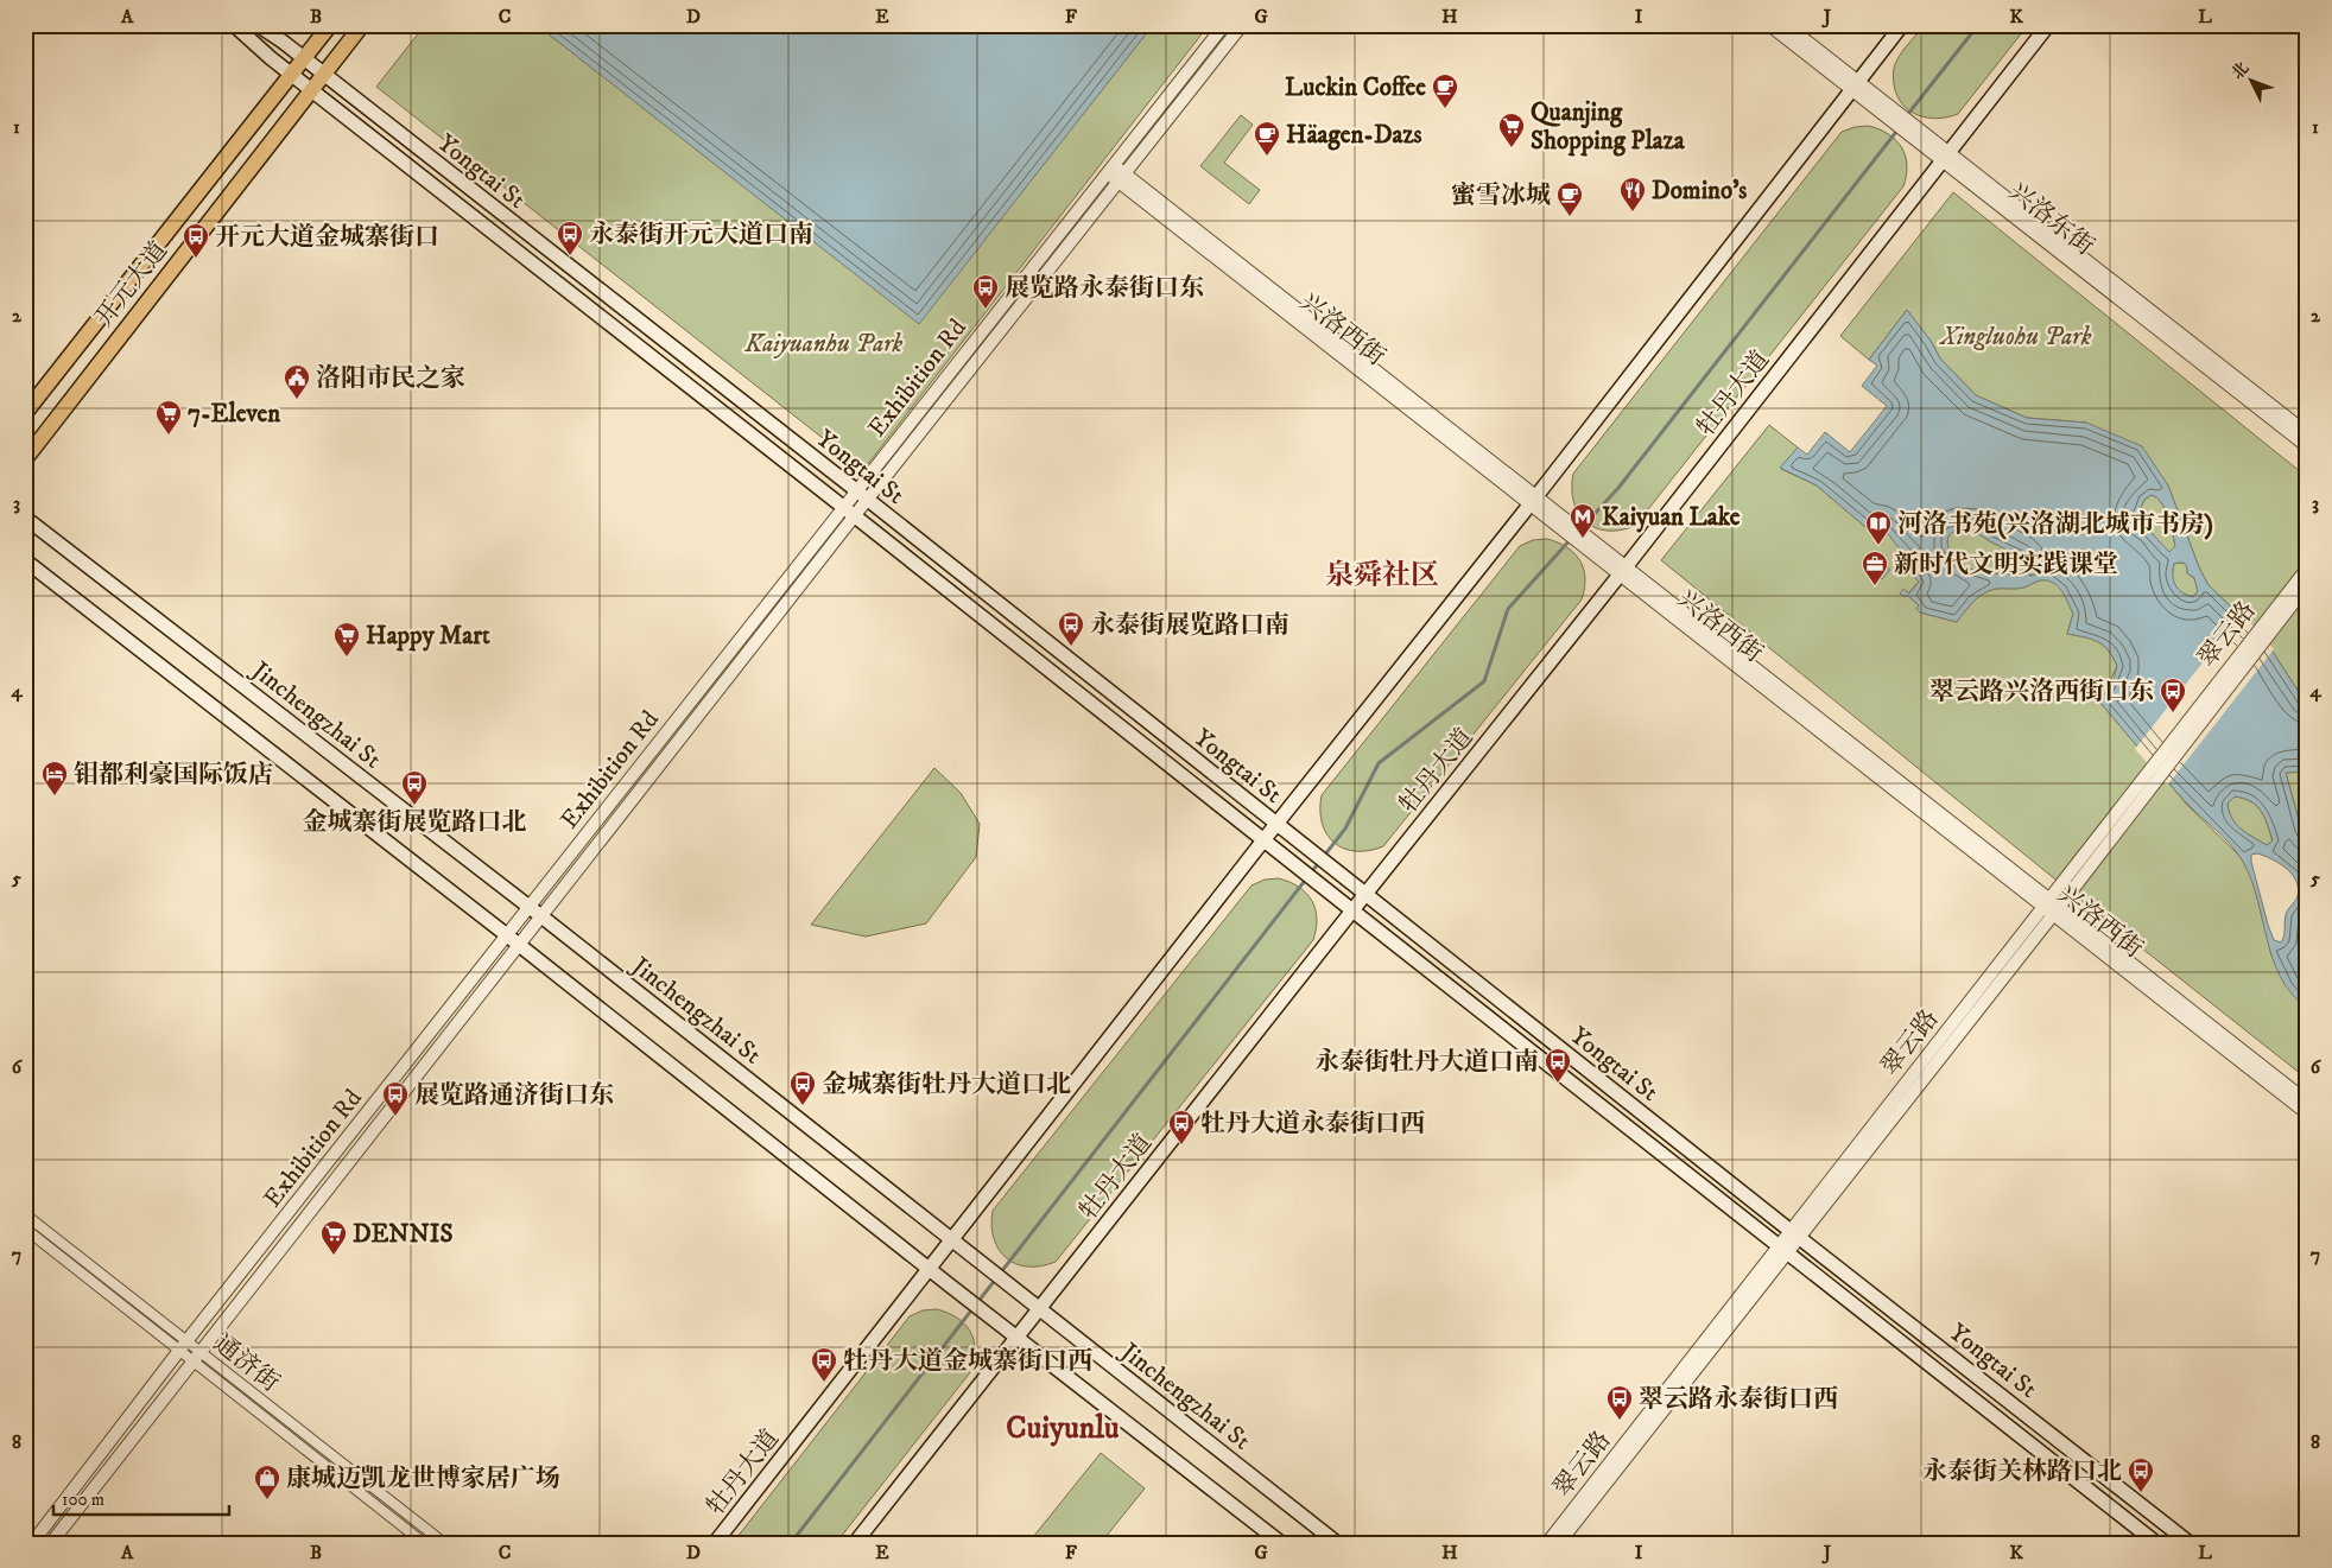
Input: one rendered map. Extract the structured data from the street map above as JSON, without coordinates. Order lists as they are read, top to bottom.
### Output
{
  "streets": {
    "main road": [
      "Yongtai St",
      "开元大道",
      "牡丹大道",
      "Jinchengzhai St"
    ],
    "street": [
      "兴洛东街",
      "兴洛西街",
      "Exhibition Rd",
      "翠云路",
      "通济街"
    ]
  },
  "crossings": [
    ["Yongtai St", "开元大道"],
    ["Yongtai St", "Exhibition Rd"],
    ["Yongtai St", "牡丹大道"],
    ["Yongtai St", "翠云路"],
    ["兴洛东街", "牡丹大道"],
    ["兴洛西街", "Exhibition Rd"],
    ["兴洛西街", "牡丹大道"],
    ["兴洛西街", "翠云路"],
    ["Exhibition Rd", "Jinchengzhai St"],
    ["Exhibition Rd", "通济街"],
    ["牡丹大道", "Jinchengzhai St"]
  ],
  "districts": ["泉舜社区", "Cuiyunlu"],
  "parks": ["Xingluohu Park", "Kaiyuanhu Park"],
  "places": {
    "cafe": ["Luckin Coffee", "Häagen-Dazs", "蜜雪冰城"],
    "supermarket": [
      "Quanjing Shopping Plaza",
      "7-Eleven",
      "Happy Mart",
      "DENNIS"
    ],
    "restaurant": ["Domino's"],
    "bus stop": [
      "永泰街开元大道口南",
      "开元大道金城寨街口",
      "展览路永泰街口东",
      "永泰街展览路口南",
      "翠云路兴洛西街口东",
      "金城寨街展览路口北",
      "永泰街牡丹大道口南",
      "金城寨街牡丹大道口北",
      "展览路通济街口东",
      "牡丹大道永泰街口西",
      "牡丹大道金城寨街口西",
      "翠云路永泰街口西",
      "永泰街关林路口北"
    ],
    "public building": ["洛阳市民之家"],
    "metro station": ["Kaiyuan Lake"],
    "library": ["河洛书苑(兴洛湖北城市书房)"],
    "office": ["新时代文明实践课堂"],
    "hotel": ["钼都利豪国际饭店"],
    "shop": ["康城迈凯龙世博家居广场"]
  },
  "scale_bar": "100 m",
  "north": "top left",
  "grid": {
    "columns": [
      "A",
      "B",
      "C",
      "D",
      "E",
      "F",
      "G",
      "H",
      "I",
      "J",
      "K",
      "L"
    ],
    "rows": [
      "1",
      "2",
      "3",
      "4",
      "5",
      "6",
      "7",
      "8"
    ]
  }
}
